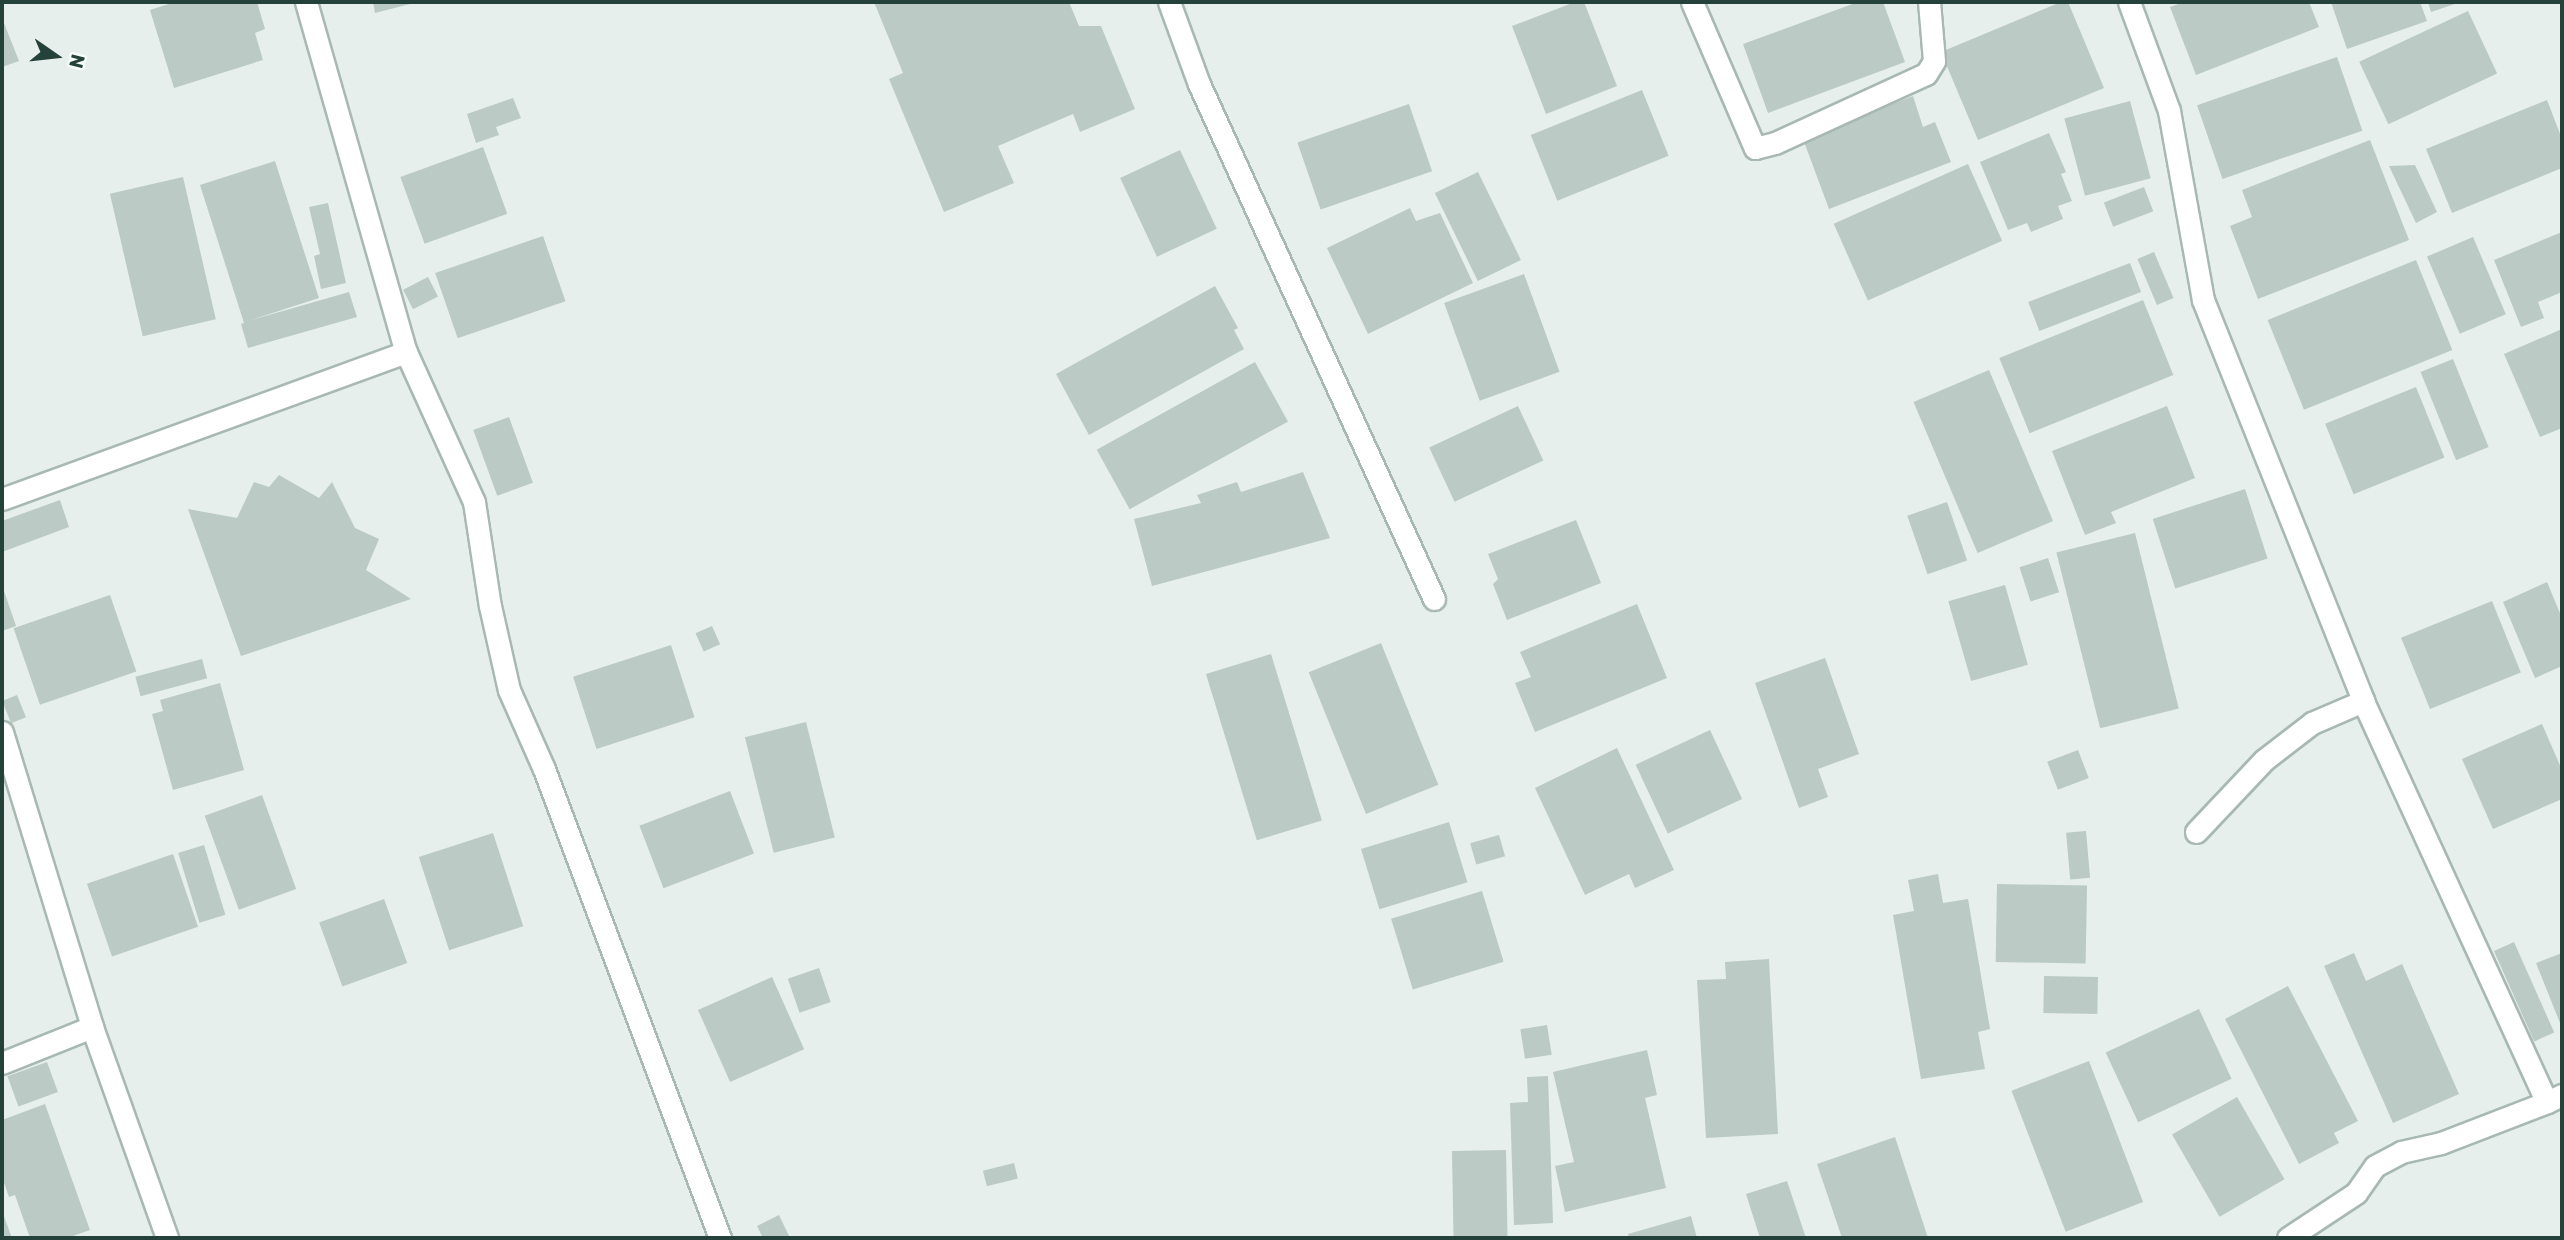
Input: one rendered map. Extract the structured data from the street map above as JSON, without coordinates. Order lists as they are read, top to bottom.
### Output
{
  "north": "right"
}
